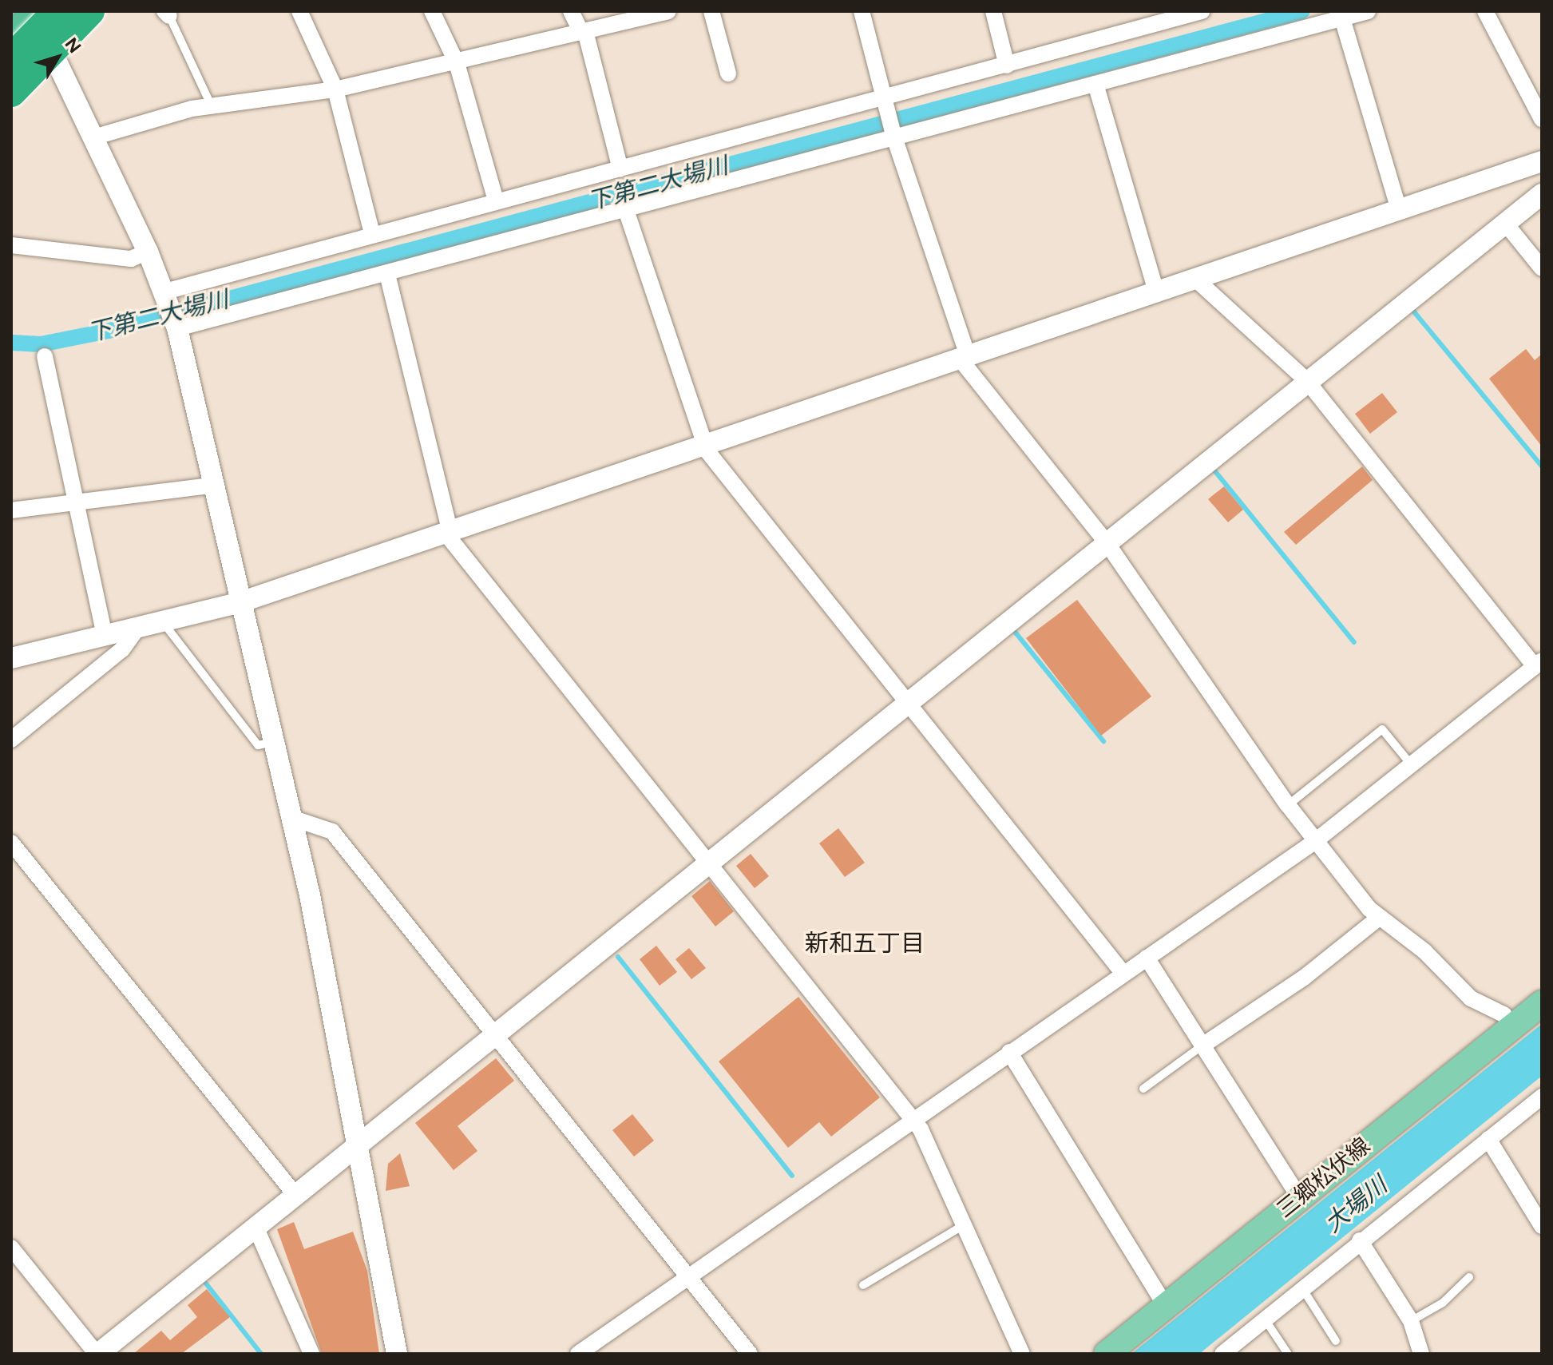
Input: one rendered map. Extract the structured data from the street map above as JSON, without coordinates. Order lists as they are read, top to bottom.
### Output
{
  "streets": {
    "main road": ["三郷松伏線"]
  },
  "districts": ["新和五丁目"],
  "water": ["下第二大場川", "大場川"],
  "north": "top right"
}
